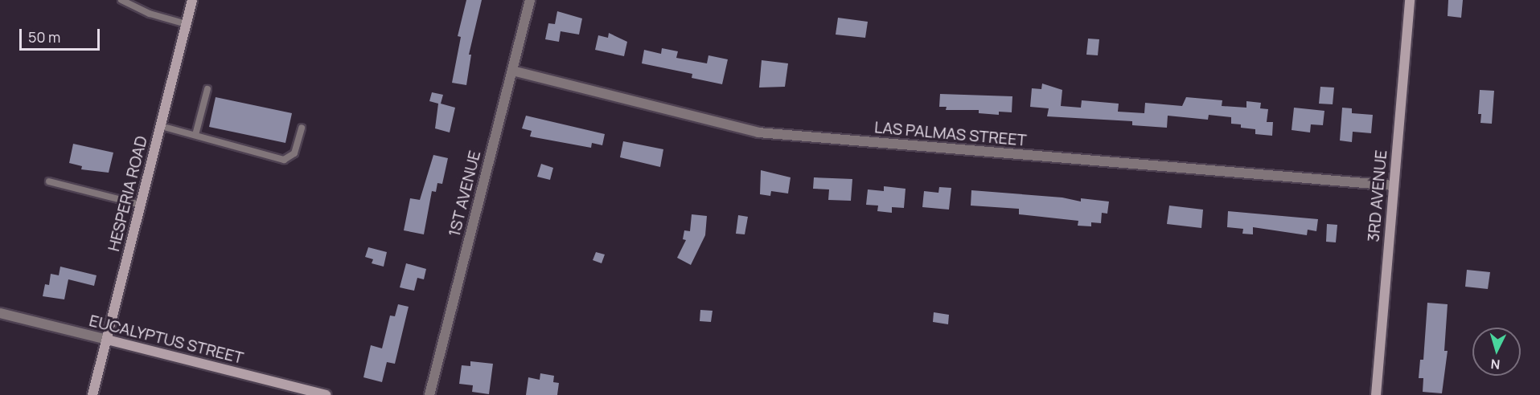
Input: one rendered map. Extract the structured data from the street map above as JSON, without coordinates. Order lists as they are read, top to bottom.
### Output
{
  "streets": {
    "main road": ["HESPERIA ROAD", "3RD AVENUE", "EUCALYPTUS STREET"],
    "street": ["LAS PALMAS STREET", "1ST AVENUE"]
  },
  "crossings": [
    ["LAS PALMAS STREET", "1ST AVENUE"],
    ["LAS PALMAS STREET", "3RD AVENUE"],
    ["HESPERIA ROAD", "EUCALYPTUS STREET"]
  ],
  "scale_bar": "50 m",
  "north": "bottom"
}
